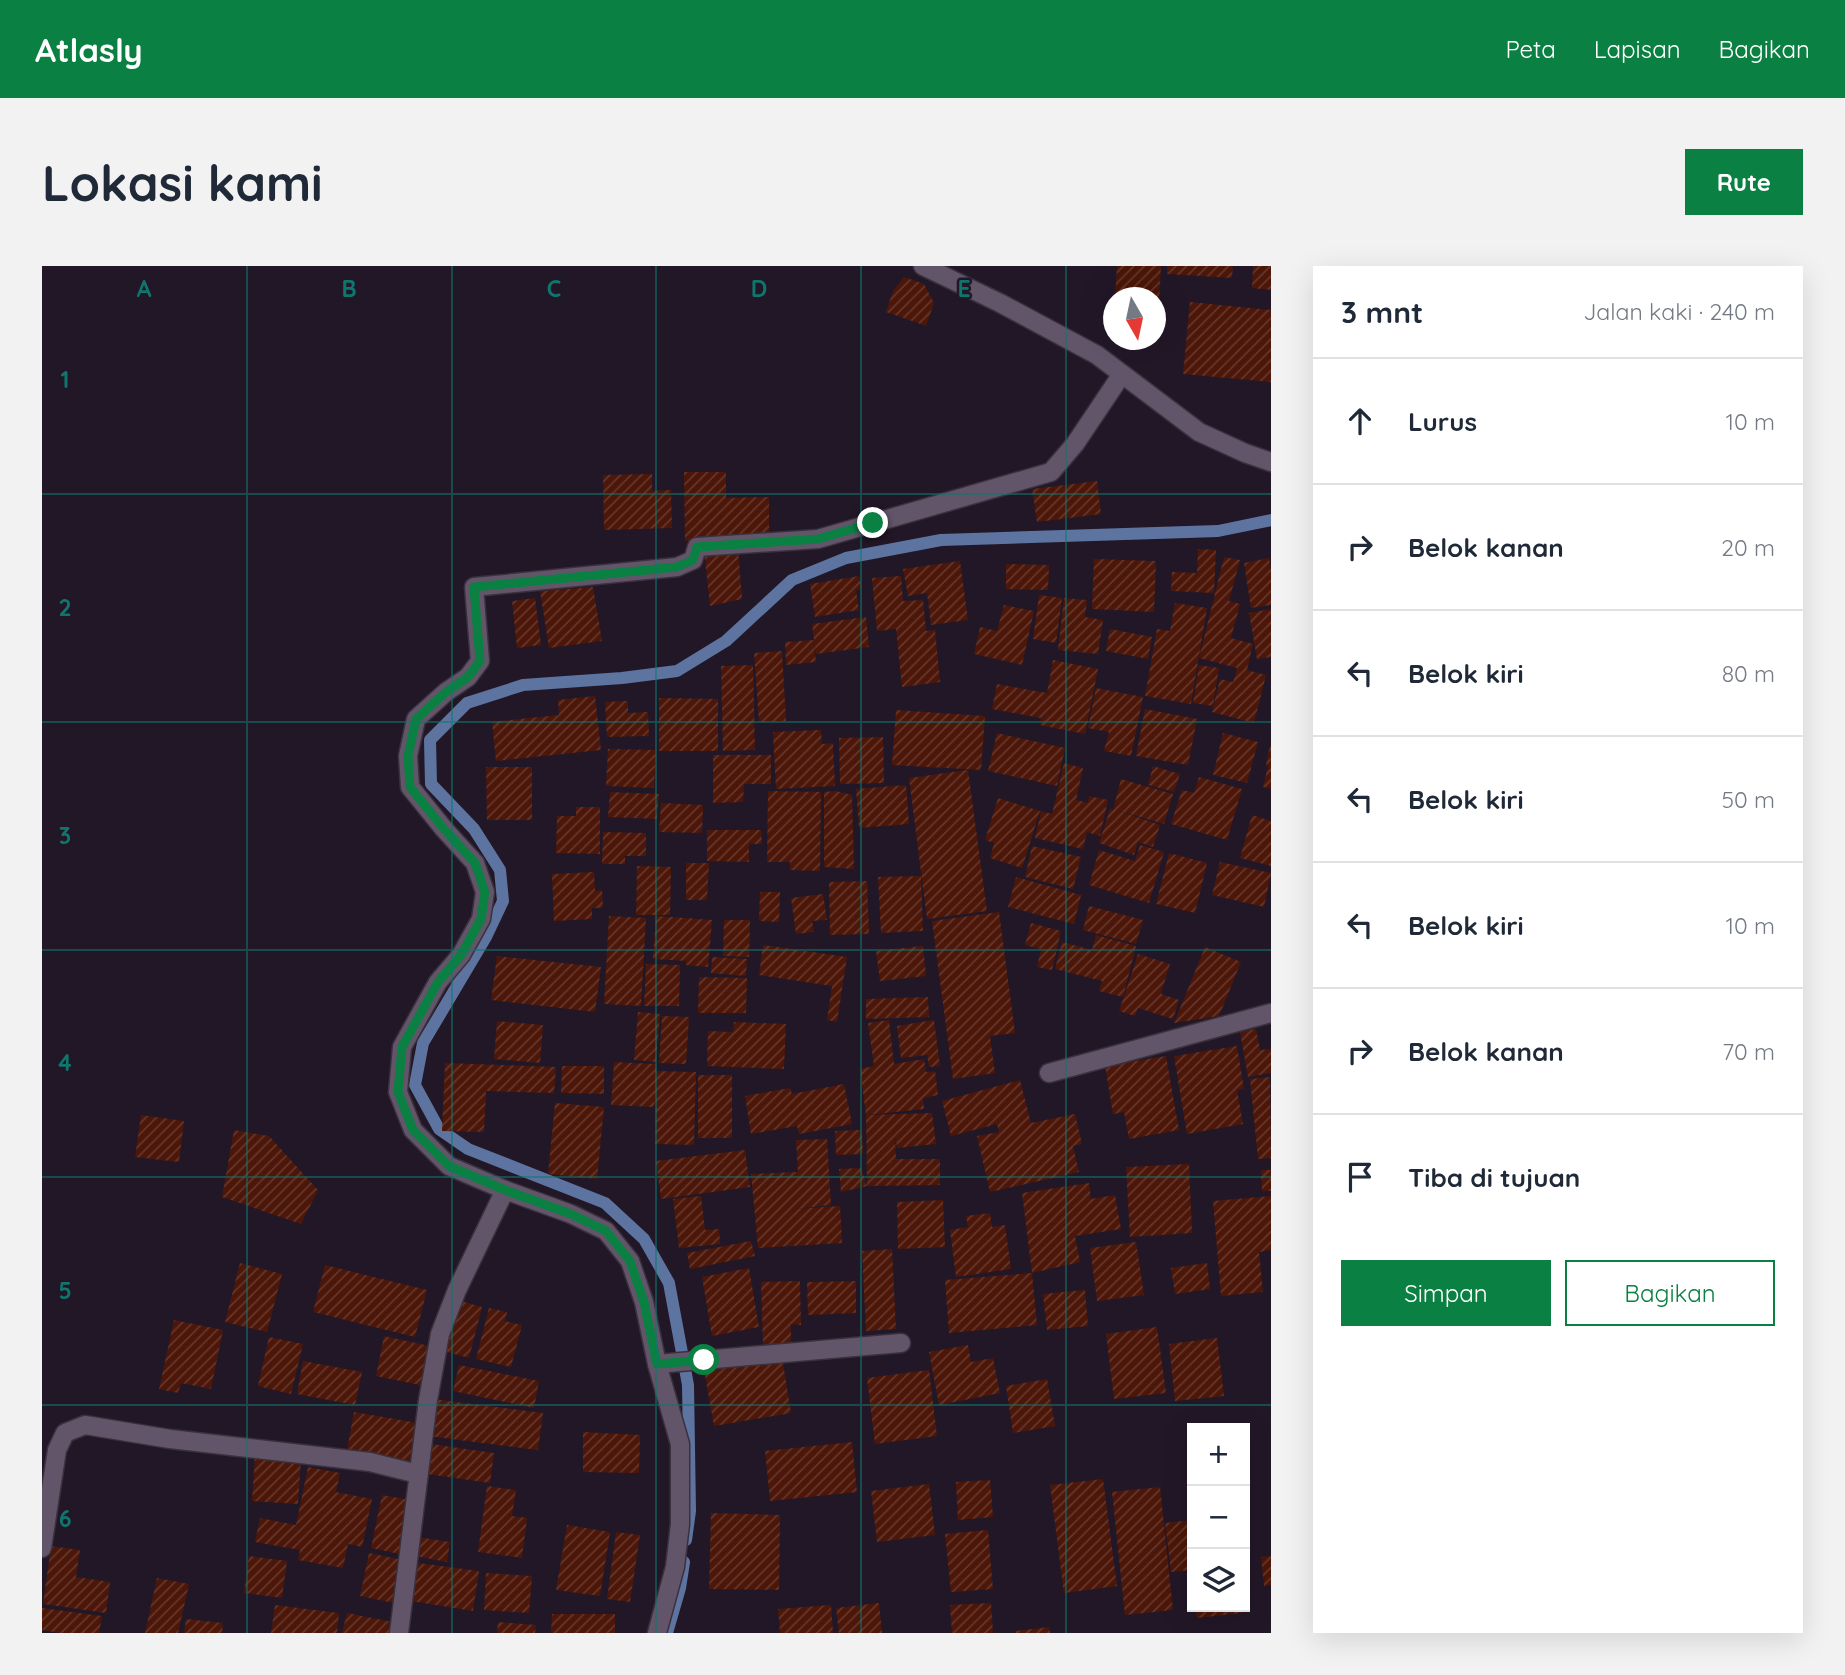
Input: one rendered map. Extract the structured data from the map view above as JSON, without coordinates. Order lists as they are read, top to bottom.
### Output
{
  "north": "bottom",
  "page": {
    "header": "Atlasly",
    "nav": ["Peta", "Lapisan", "Bagikan"],
    "buttons": [
      "Rute",
      ["Simpan", "Bagikan"]
    ],
    "title": "Lokasi kami",
    "heading": ["3 mnt", "Jalan kaki · 240 m"],
    "list": [
      ["Lurus", "10 m"],
      ["Belok kanan", "20 m"],
      ["Belok kiri", "80 m"],
      ["Belok kiri", "50 m"],
      ["Belok kiri", "10 m"],
      ["Belok kanan", "70 m"],
      "Tiba di tujuan"
    ],
    "map_buttons": ["+", "−"]
  },
  "grid": {
    "columns": [
      "A",
      "B",
      "C",
      "D",
      "E"
    ],
    "rows": [
      "1",
      "2",
      "3",
      "4",
      "5",
      "6"
    ]
  }
}
